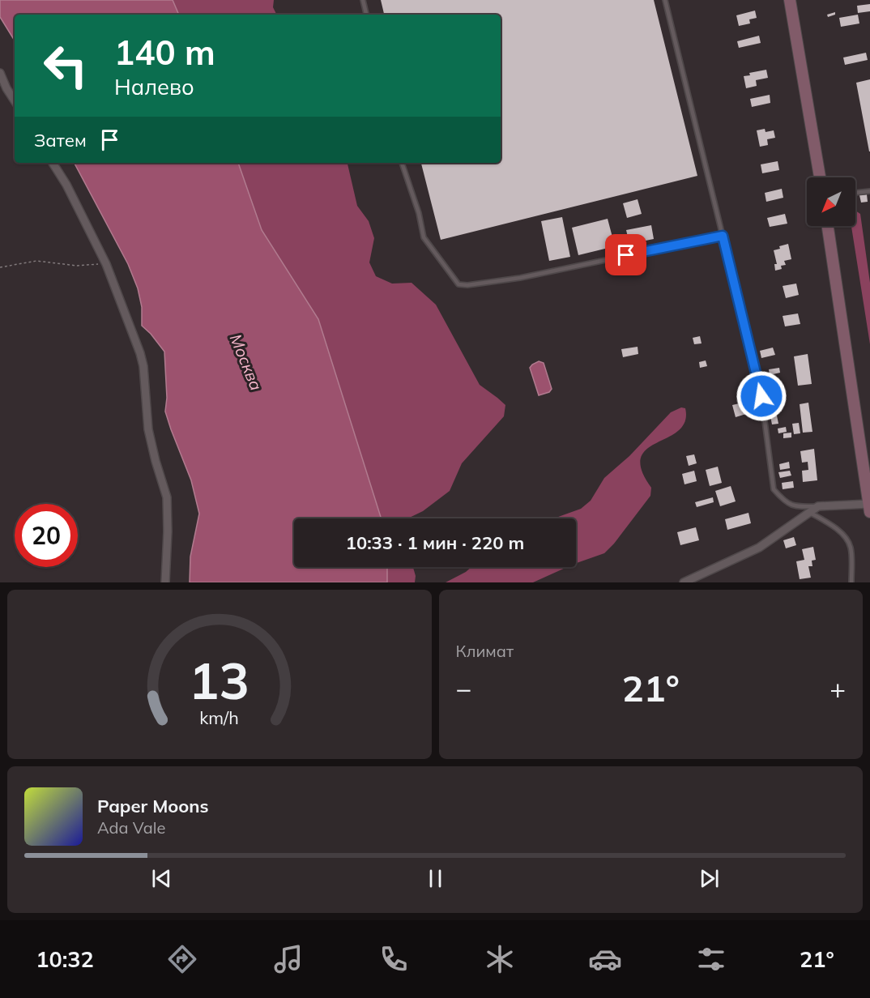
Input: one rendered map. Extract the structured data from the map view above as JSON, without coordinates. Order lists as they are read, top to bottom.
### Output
{
  "water": ["Москва"],
  "north": "bottom left",
  "page": {
    "turn": ["140 m", "Налево"],
    "then": "Затем",
    "limit": "20",
    "trip": "10:33 · 1 мин · 220 m",
    "tile": "Климат",
    "heat": ["−", "21°", "+"],
    "song": ["Paper Moons", "Ada Vale"],
    "tabs": ["10:32", "21°"],
    "gauge": ["13", "km/h"]
  }
}
